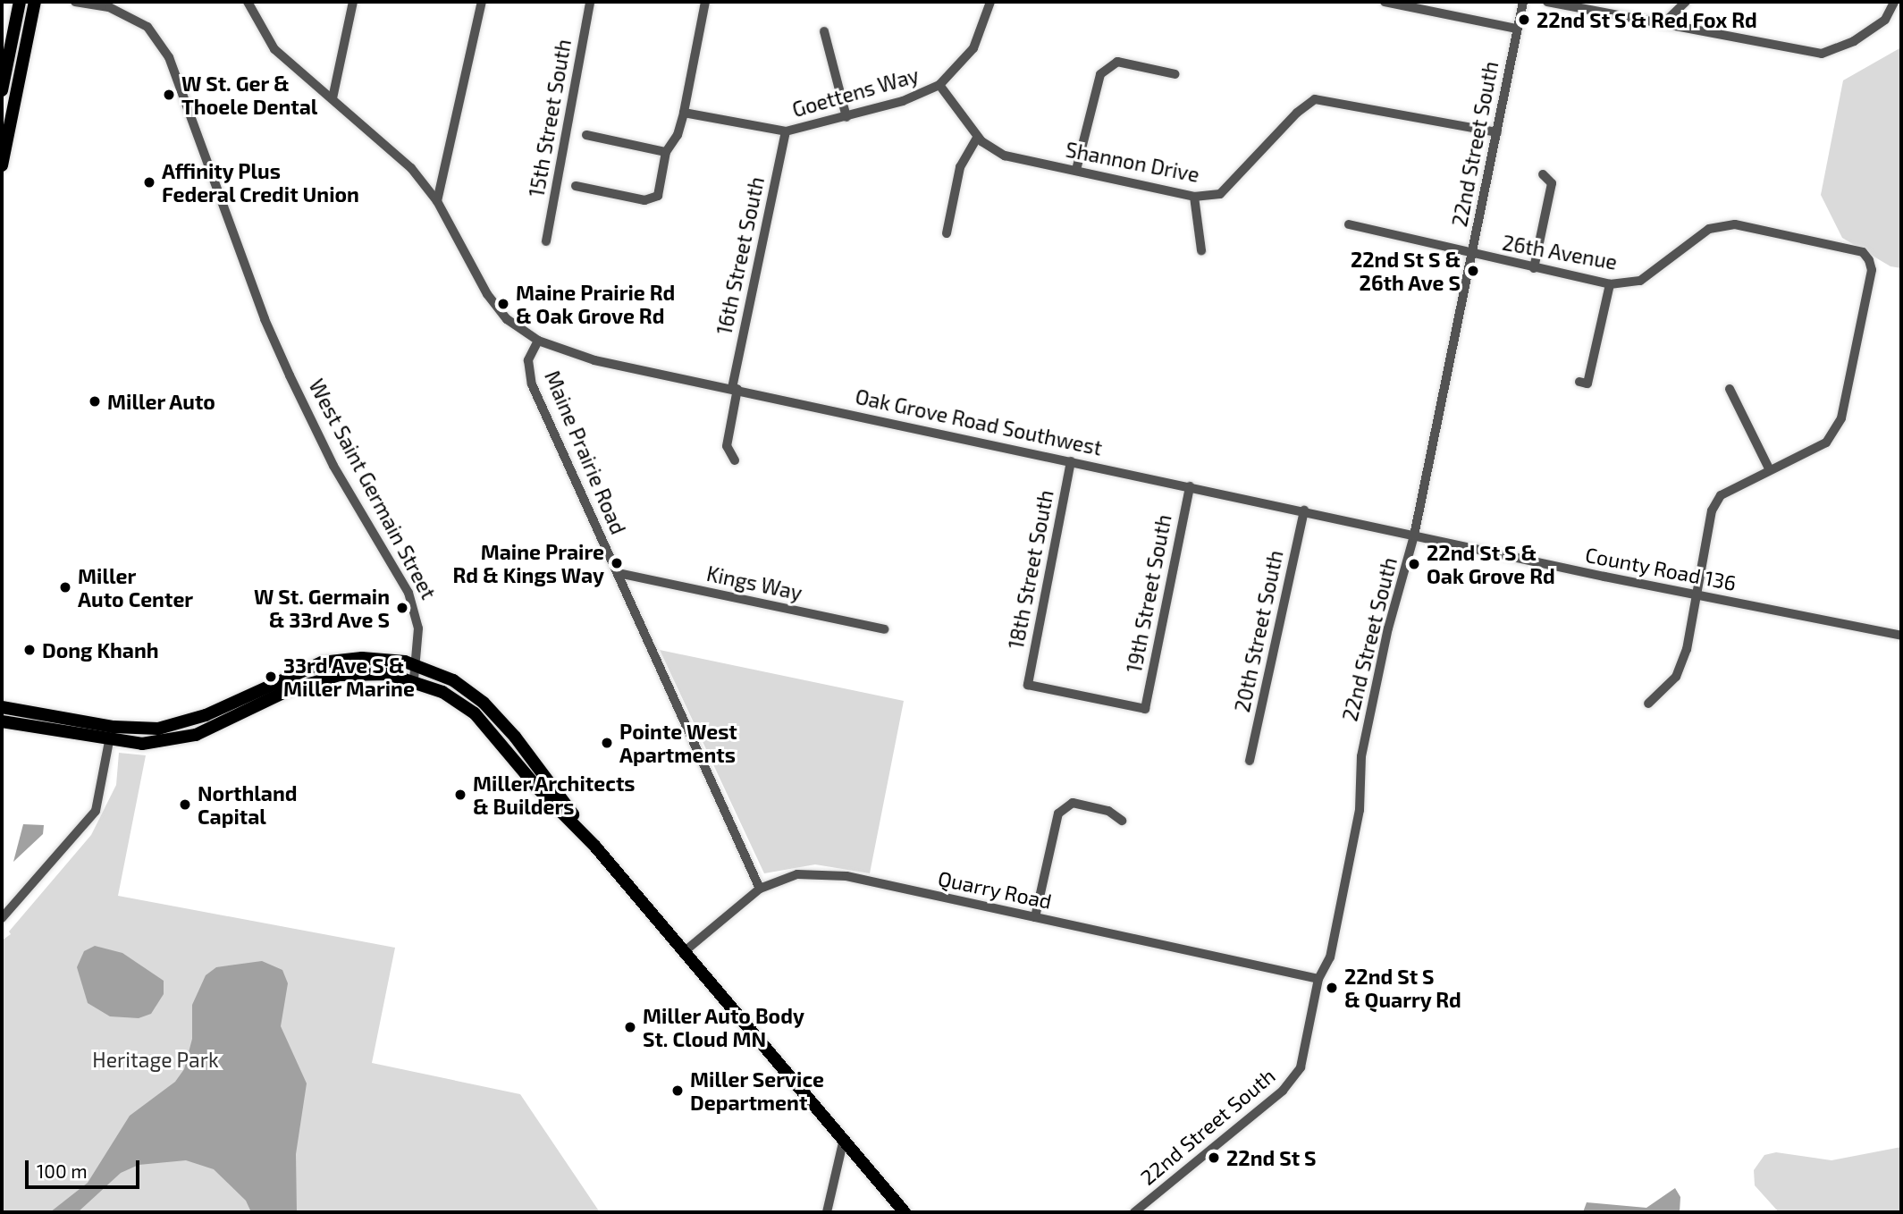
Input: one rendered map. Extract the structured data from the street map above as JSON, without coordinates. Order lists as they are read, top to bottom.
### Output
{
  "streets": {
    "street": [
      "Goettens Way",
      "15th Street South",
      "22nd Street South",
      "Shannon Drive",
      "26th Avenue",
      "16th Street South",
      "Oak Grove Road Southwest",
      "Maine Prairie Road",
      "West Saint Germain Street",
      "County Road 136",
      "18th Street South",
      "Kings Way",
      "19th Street South",
      "20th Street South",
      "Quarry Road"
    ]
  },
  "crossings": [
    ["Goettens Way", "Shannon Drive"],
    ["Goettens Way", "16th Street South"],
    ["22nd Street South", "Shannon Drive"],
    ["22nd Street South", "26th Avenue"],
    ["22nd Street South", "Oak Grove Road Southwest"],
    ["22nd Street South", "County Road 136"],
    ["22nd Street South", "Quarry Road"],
    ["16th Street South", "Oak Grove Road Southwest"],
    ["Oak Grove Road Southwest", "Maine Prairie Road"],
    ["Oak Grove Road Southwest", "County Road 136"],
    ["Oak Grove Road Southwest", "18th Street South"],
    ["Oak Grove Road Southwest", "19th Street South"],
    ["Oak Grove Road Southwest", "20th Street South"],
    ["Maine Prairie Road", "Kings Way"],
    ["Maine Prairie Road", "Quarry Road"],
    ["18th Street South", "19th Street South"]
  ],
  "parks": ["Heritage Park"],
  "places": [
    "22nd St S & Red Fox Rd",
    "W St. Ger & Thoele Dental",
    "Affinity Plus Federal Credit Union",
    "22nd St S & 26th Ave S",
    "Maine Prairie Rd & Oak Grove Rd",
    "Miller Auto",
    "Maine Praire Rd & Kings Way",
    "22nd St S & Oak Grove Rd",
    "Miller Auto Center",
    "W St. Germain & 33rd Ave S",
    "Dong Khanh",
    "33rd Ave S & Miller Marine",
    "Pointe West Apartments",
    "Miller Architects & Builders",
    "Northland Capital",
    "22nd St S & Quarry Rd",
    "Miller Auto Body St. Cloud MN",
    "Miller Service Department",
    "22nd St S"
  ],
  "scale_bar": "100 m"
}
